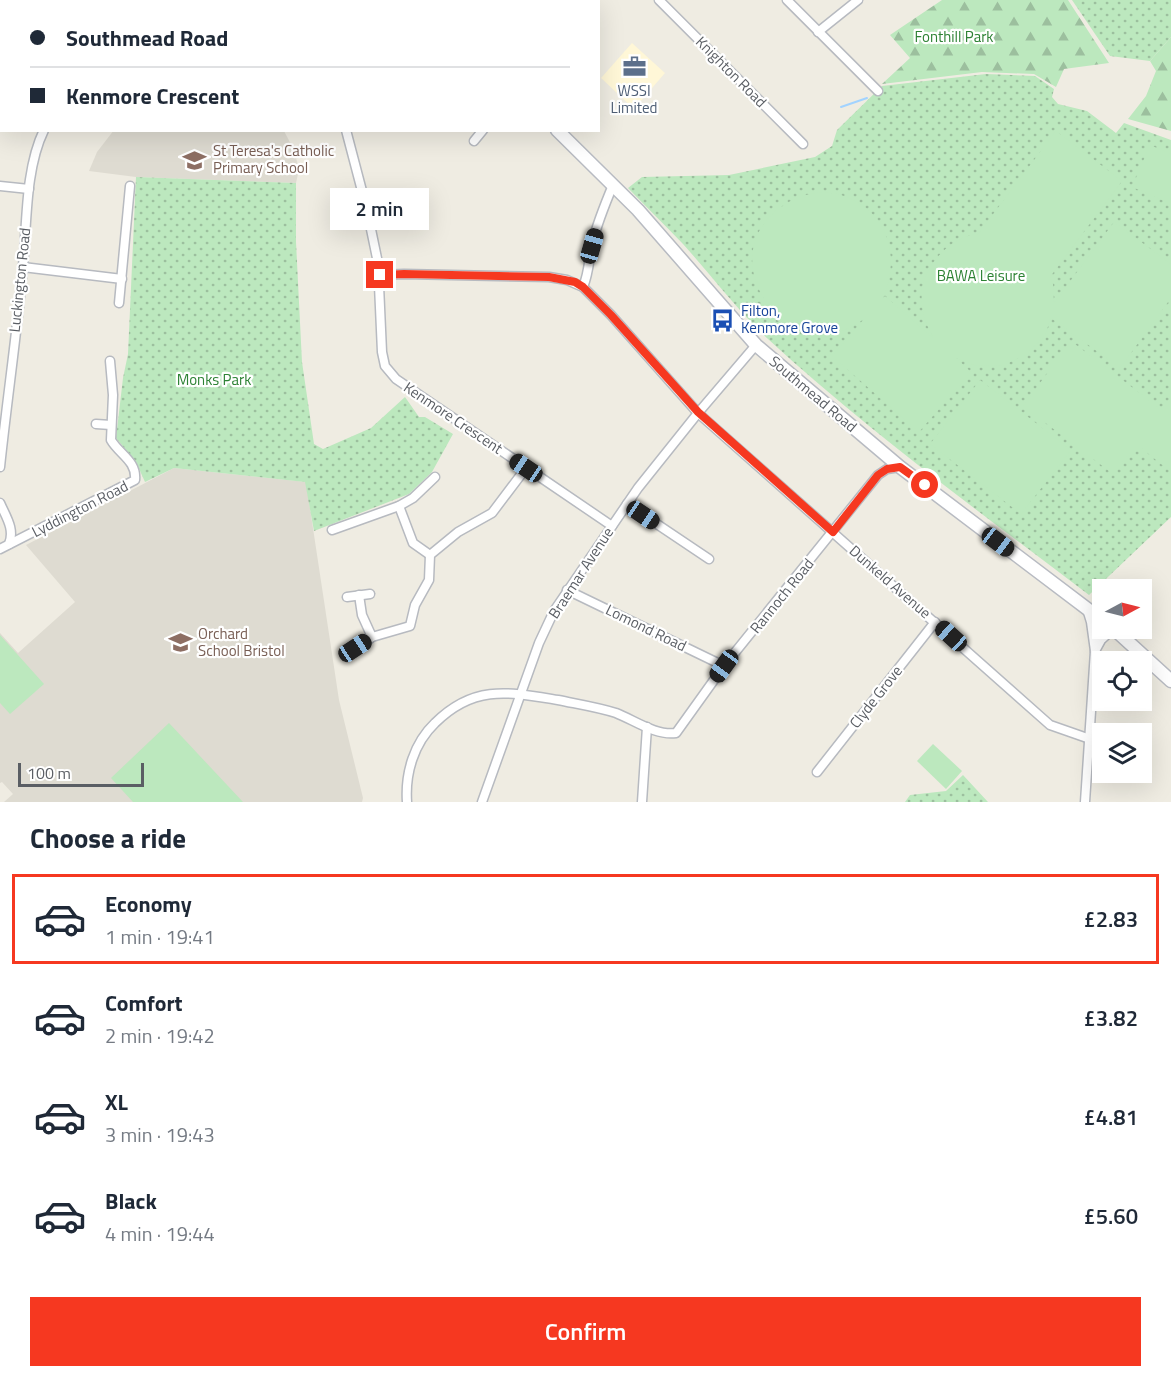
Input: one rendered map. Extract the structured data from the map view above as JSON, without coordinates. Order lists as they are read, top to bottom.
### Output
{
  "streets": {
    "main road": ["Southmead Road"],
    "street": [
      "Knighton Road",
      "Luckington Road",
      "Kenmore Crescent",
      "Lyddington Road",
      "Braemar Avenue",
      "Dunkeld Avenue",
      "Rannoch Road",
      "Lomond Road",
      "Clyde Grove"
    ]
  },
  "crossings": [
    ["Southmead Road", "Braemar Avenue"],
    ["Kenmore Crescent", "Braemar Avenue"],
    ["Braemar Avenue", "Dunkeld Avenue"],
    ["Braemar Avenue", "Rannoch Road"],
    ["Braemar Avenue", "Lomond Road"],
    ["Dunkeld Avenue", "Rannoch Road"],
    ["Dunkeld Avenue", "Clyde Grove"],
    ["Rannoch Road", "Lomond Road"]
  ],
  "parks": ["Fonthill Park", "BAWA Leisure", "Monks Park"],
  "places": {
    "office": ["WSSI Limited"],
    "school or university": ["St Teresa's Catholic Primary School", "Orchard School Bristol"],
    "bus stop": ["Filton, Kenmore Grove"]
  },
  "scale_bar": "100 m",
  "north": "right",
  "page": {
    "banner": ["Southmead Road", "Kenmore Crescent"],
    "bubble": "2 min",
    "scale": "100 m",
    "heading": "Choose a ride",
    "list": [
      {
        "name": "Economy",
        "note": "1 min · 19:41",
        "value": "£2.83"
      },
      {
        "name": "Comfort",
        "note": "2 min · 19:42",
        "value": "£3.82"
      },
      {
        "name": "XL",
        "note": "3 min · 19:43",
        "value": "£4.81"
      },
      {
        "name": "Black",
        "note": "4 min · 19:44",
        "value": "£5.60"
      }
    ],
    "buttons": "Confirm"
  }
}
